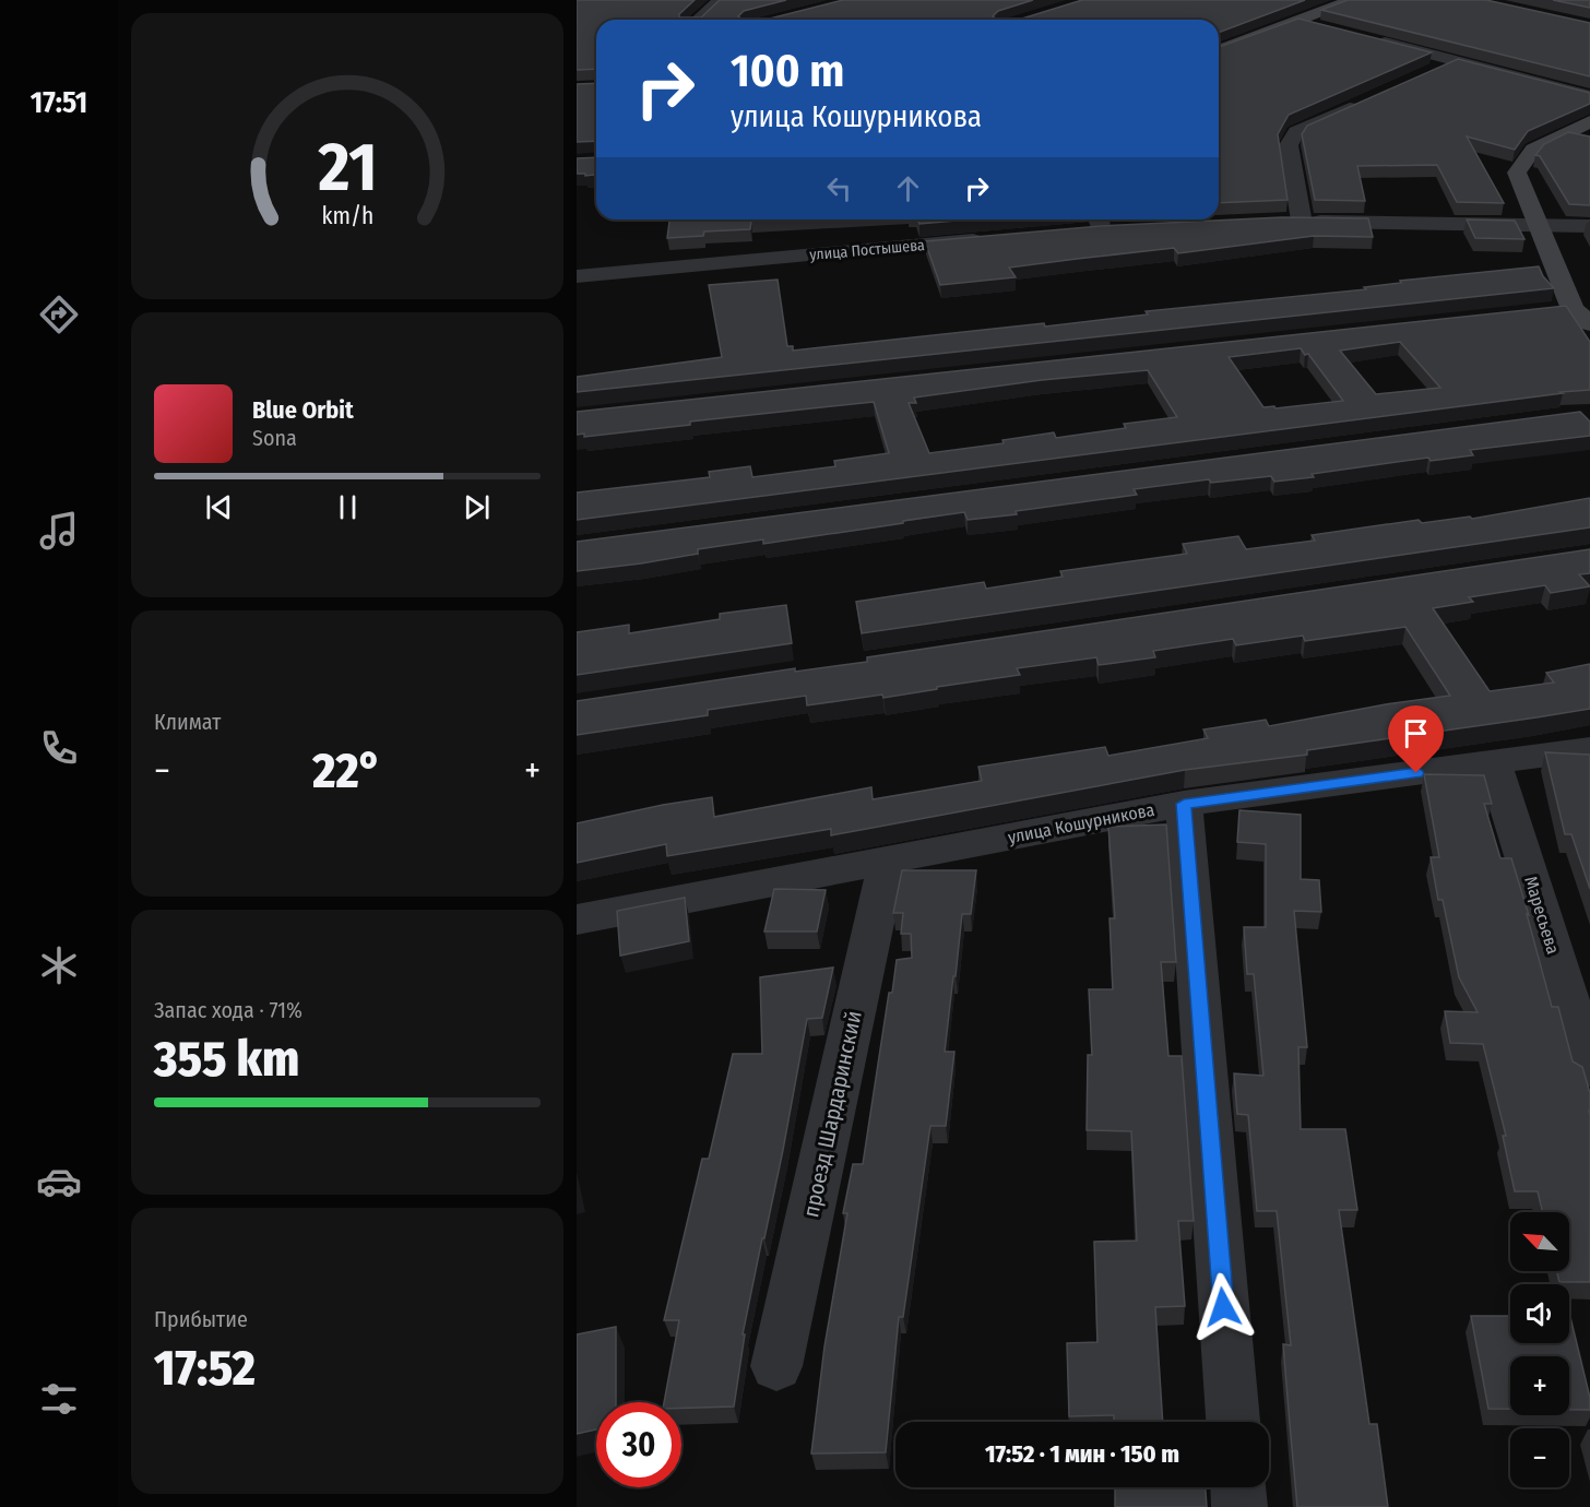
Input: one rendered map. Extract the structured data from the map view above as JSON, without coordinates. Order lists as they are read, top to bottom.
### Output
{
  "streets": {
    "street": [
      "улица Постышева",
      "улица Кошурникова",
      "Маресьева",
      "проезд Шардаринский"
    ]
  },
  "crossings": [
    ["улица Кошурникова", "Маресьева"],
    ["улица Кошурникова", "проезд Шардаринский"]
  ],
  "north": "top left",
  "page": {
    "tabs": "17:51",
    "turn": ["100 m", "улица Кошурникова"],
    "song": ["Blue Orbit", "Sona"],
    "tile": [
      "Климат",
      ["Запас хода · 71%", "355 km"],
      ["Прибытие", "17:52"]
    ],
    "heat": ["−", "22°", "+"],
    "map_buttons": ["+", "−"],
    "limit": "30",
    "trip": "17:52 · 1 мин · 150 m",
    "gauge": ["21", "km/h"]
  }
}
